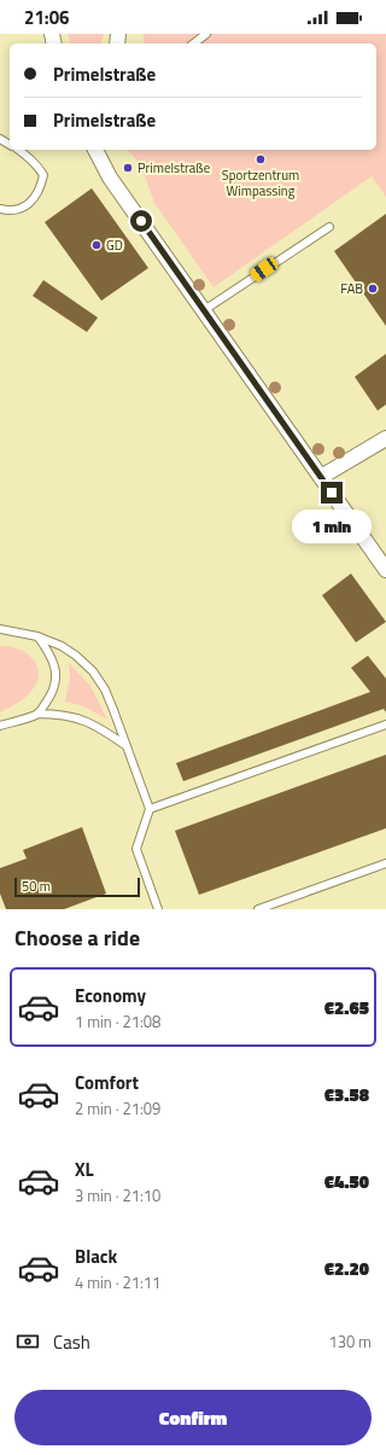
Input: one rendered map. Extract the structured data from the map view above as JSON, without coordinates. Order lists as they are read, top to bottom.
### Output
{
  "places": [
    "Sportzentrum Wimpassing",
    "Primelstraße",
    "GD",
    "FAB"
  ],
  "scale_bar": "50 m",
  "page": {
    "status": "21:06",
    "banner": ["Primelstraße", "Primelstraße"],
    "bubble": "1 min",
    "scale": "50 m",
    "heading": "Choose a ride",
    "list": [
      {
        "name": "Economy",
        "note": "1 min · 21:08",
        "value": "€2.65"
      },
      {
        "name": "Comfort",
        "note": "2 min · 21:09",
        "value": "€3.58"
      },
      {
        "name": "XL",
        "note": "3 min · 21:10",
        "value": "€4.50"
      },
      {
        "name": "Black",
        "note": "4 min · 21:11",
        "value": "€2.20"
      }
    ],
    "pay": ["Cash", "130 m"],
    "buttons": "Confirm"
  }
}
